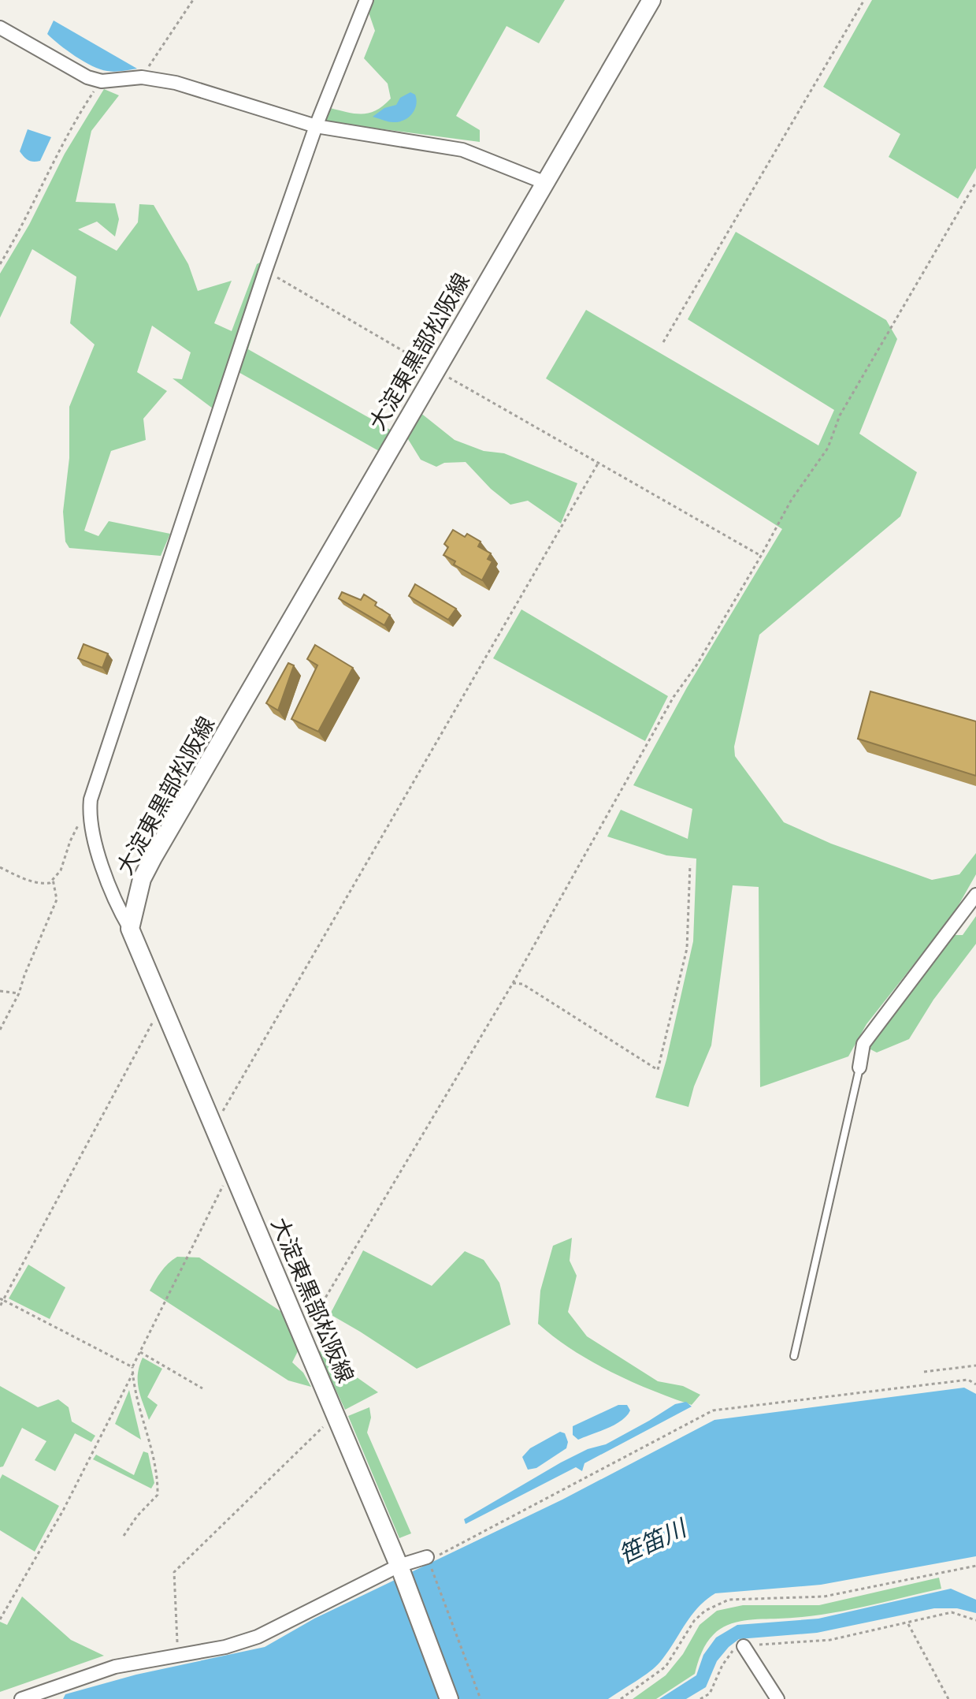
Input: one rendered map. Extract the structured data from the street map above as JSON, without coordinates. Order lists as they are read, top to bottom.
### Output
{
  "streets": {
    "main road": ["大淀東黒部松阪線"]
  },
  "water": ["笹笛川"]
}
